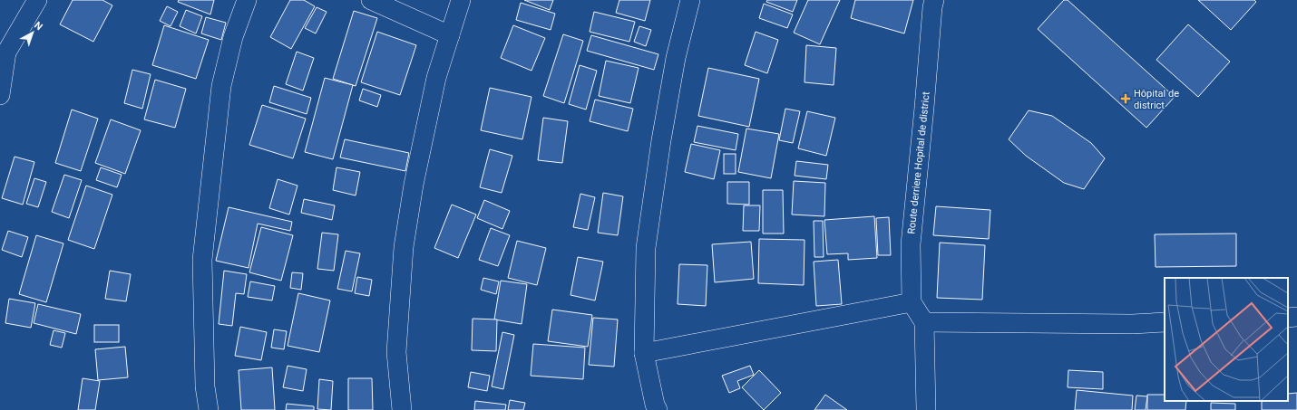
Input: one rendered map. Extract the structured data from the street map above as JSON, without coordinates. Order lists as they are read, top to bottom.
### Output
{
  "streets": {
    "street": ["Route derriere Hopital de district"]
  },
  "places": {
    "health": ["Hôpital de district"]
  },
  "north": "top right"
}
